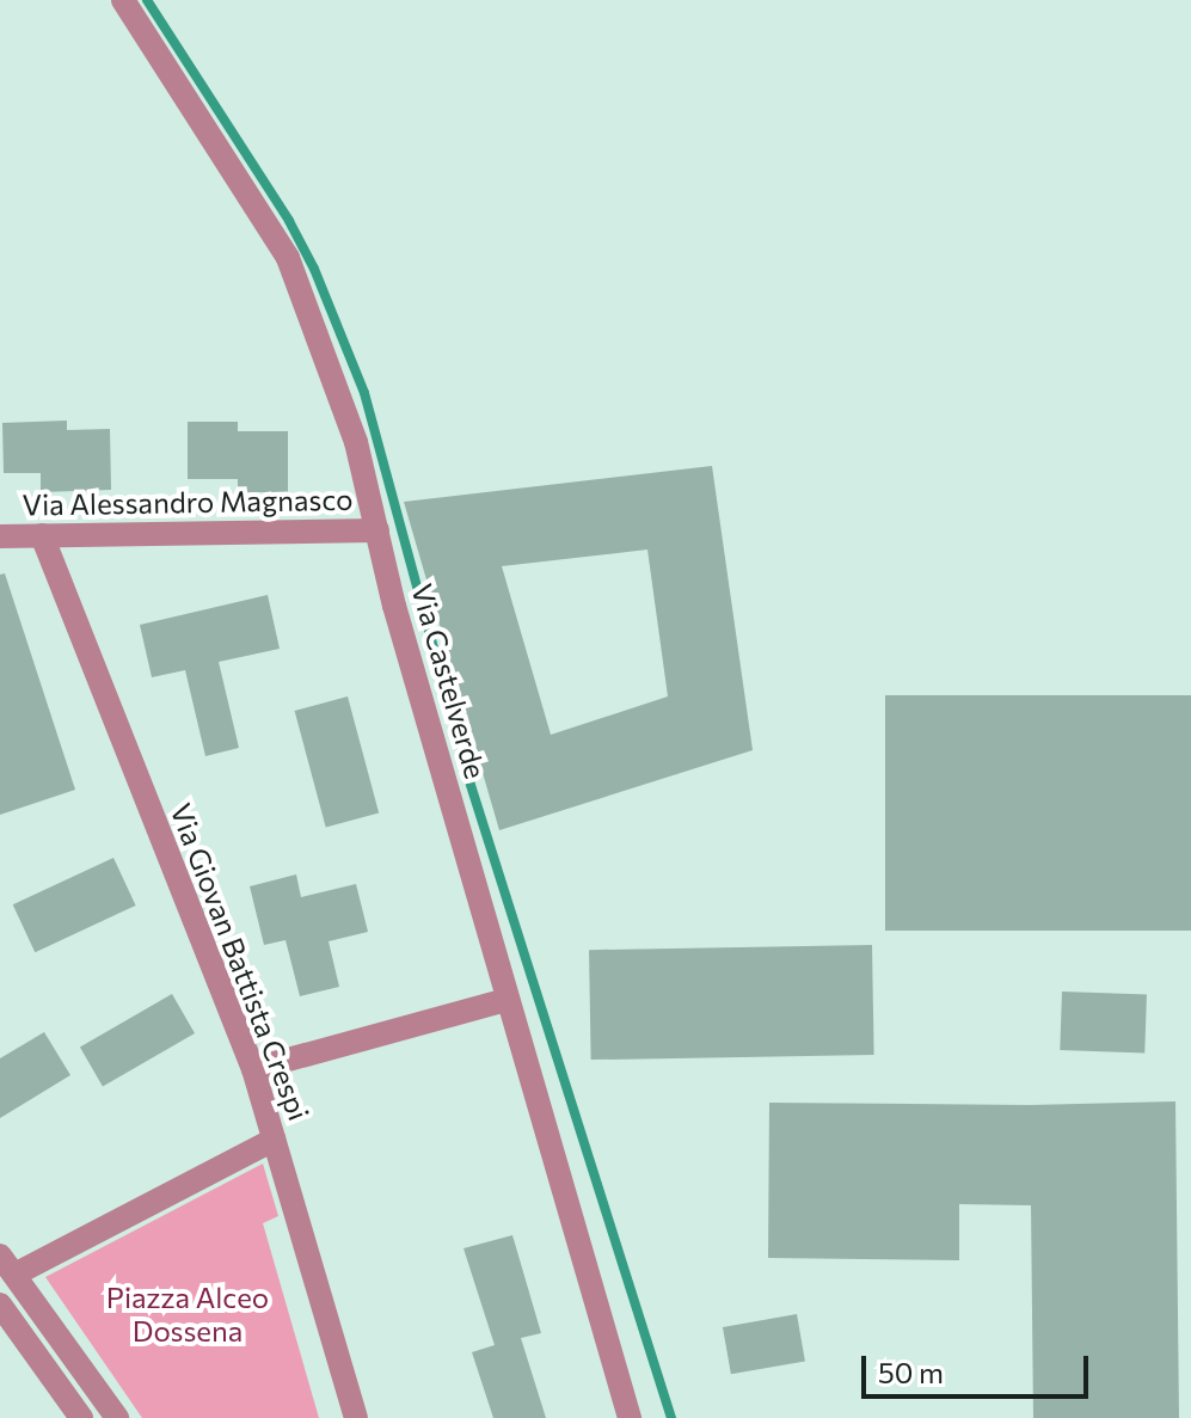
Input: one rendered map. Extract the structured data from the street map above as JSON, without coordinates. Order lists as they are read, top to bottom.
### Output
{
  "streets": {
    "street": ["Via Alessandro Magnasco", "Via Castelverde", "Via Giovan Battista Crespi"]
  },
  "crossings": [
    ["Via Alessandro Magnasco", "Via Castelverde"],
    ["Via Alessandro Magnasco", "Via Giovan Battista Crespi"]
  ],
  "parks": ["Piazza Alceo Dossena"],
  "scale_bar": "50 m"
}
